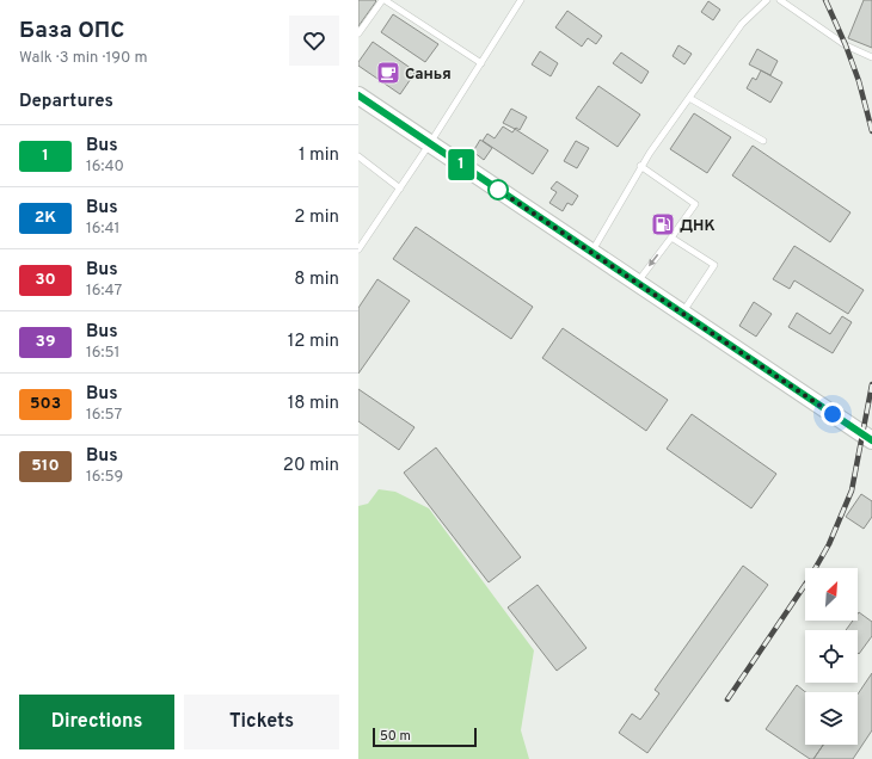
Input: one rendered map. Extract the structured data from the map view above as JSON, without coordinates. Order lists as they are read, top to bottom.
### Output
{
  "places": {
    "cafe": ["Санья"],
    "fuel station": ["ДНК"]
  },
  "lines": ["bus line 1"],
  "scale_bar": "50 m",
  "north": "top right",
  "page": {
    "heading": [
      ["База ОПС", "Walk · 3 min · 190 m"],
      "Departures"
    ],
    "on_map": "1",
    "list": [
      {
        "mark": "1",
        "name": "Bus",
        "note": "16:40",
        "value": "1 min"
      },
      {
        "mark": "2К",
        "name": "Bus",
        "note": "16:41",
        "value": "2 min"
      },
      {
        "mark": "30",
        "name": "Bus",
        "note": "16:47",
        "value": "8 min"
      },
      {
        "mark": "39",
        "name": "Bus",
        "note": "16:51",
        "value": "12 min"
      },
      {
        "mark": "503",
        "name": "Bus",
        "note": "16:57",
        "value": "18 min"
      },
      {
        "mark": "510",
        "name": "Bus",
        "note": "16:59",
        "value": "20 min"
      }
    ],
    "buttons": ["Directions", "Tickets"],
    "scale": "50 m"
  }
}
